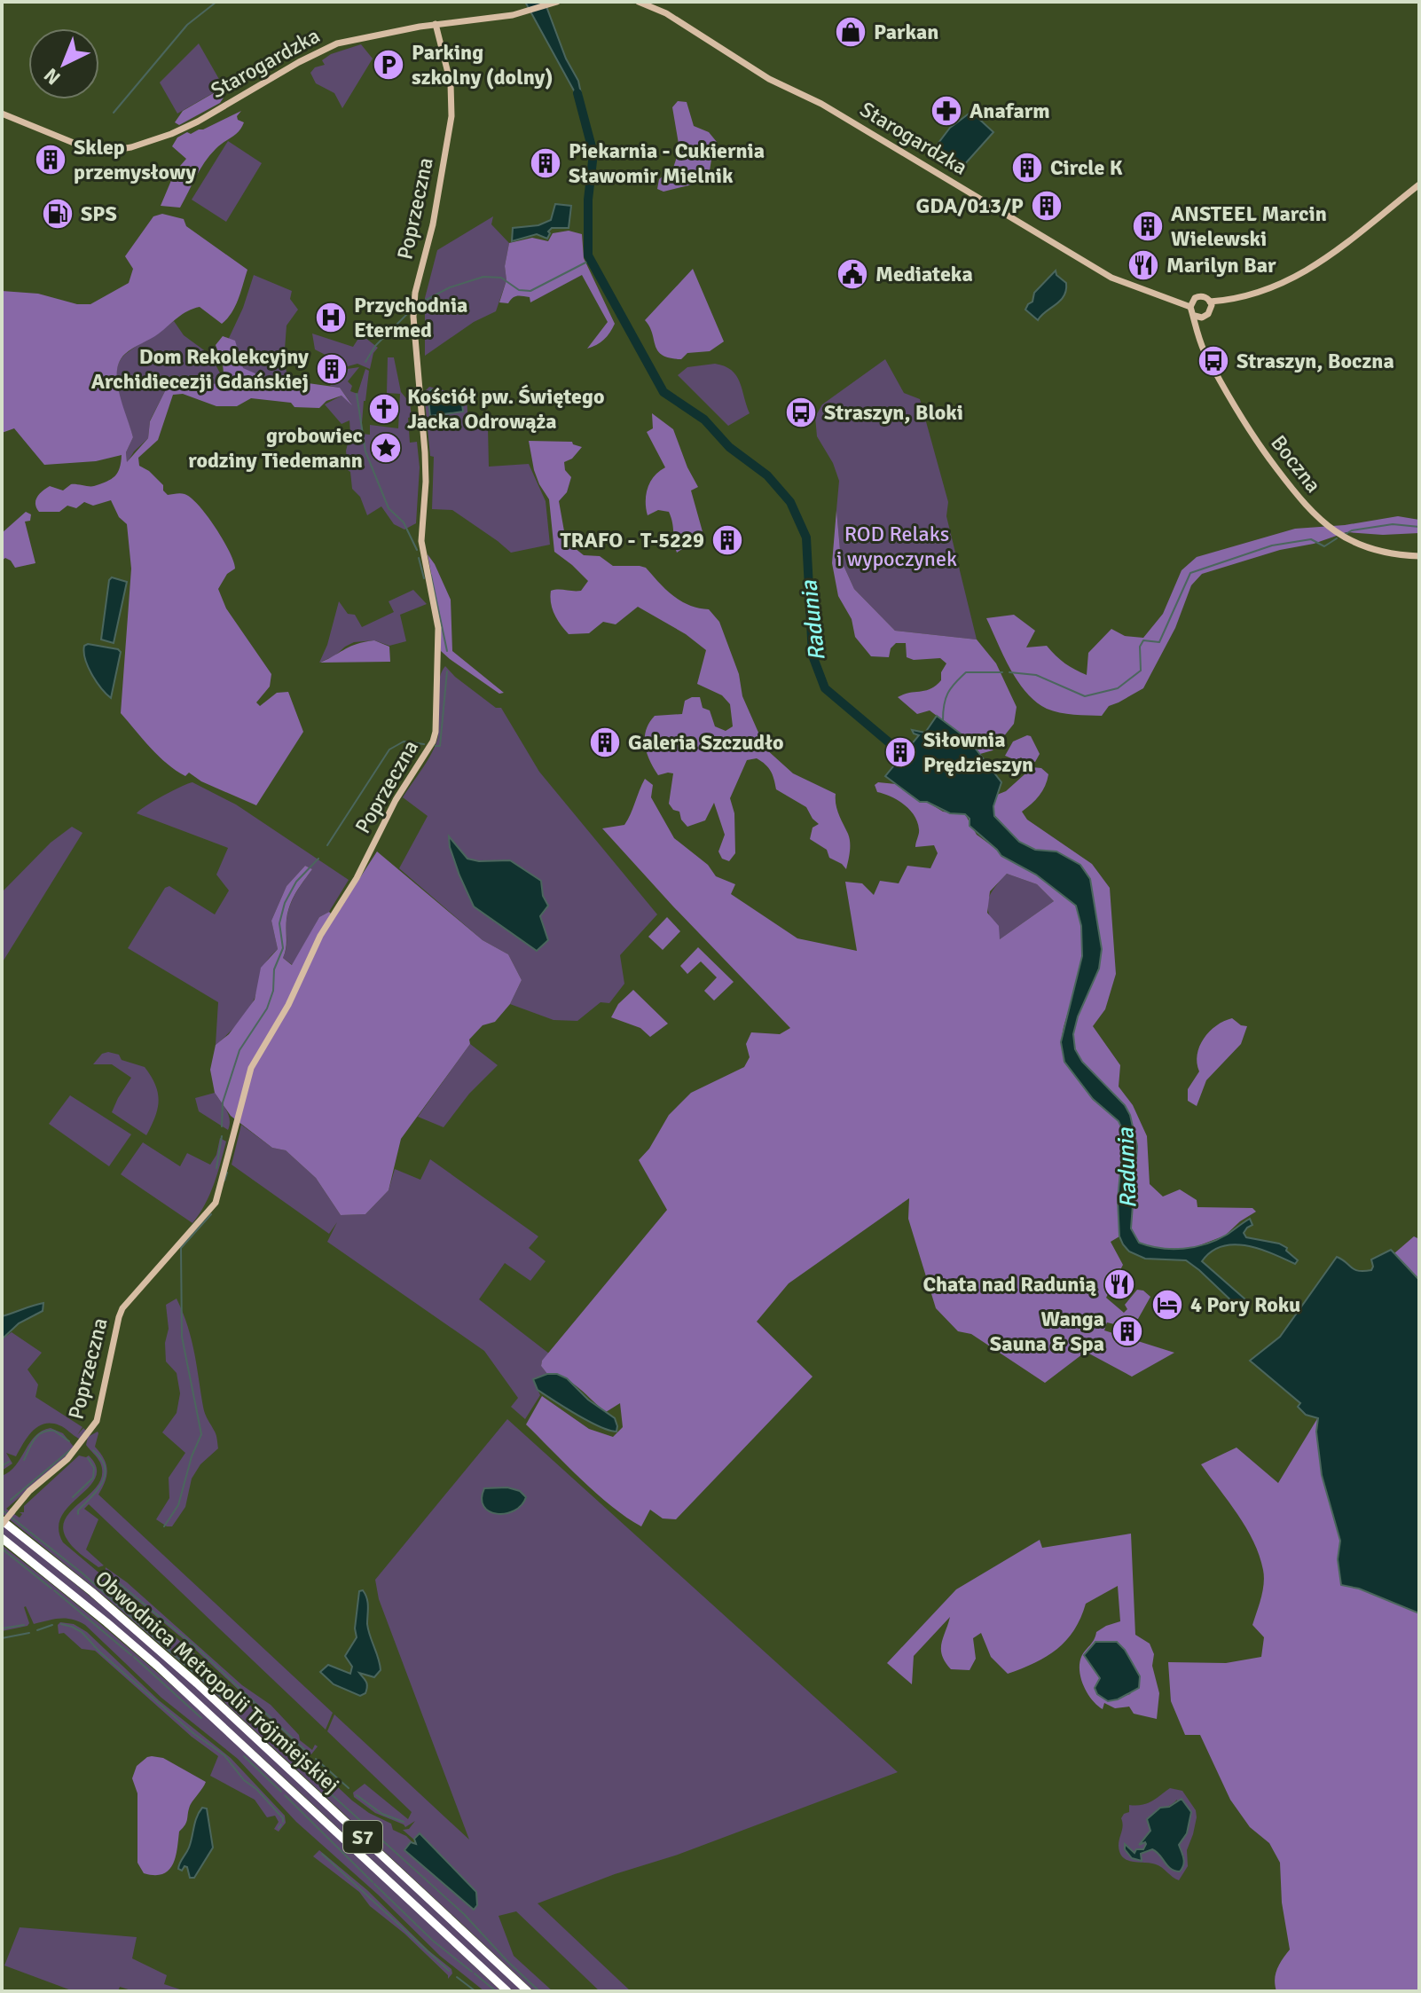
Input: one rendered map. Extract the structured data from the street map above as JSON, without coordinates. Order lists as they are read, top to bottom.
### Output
{
  "streets": {
    "highway": ["Obwodnica Metropolii Trójmiejskiej", "S7"],
    "street": ["Starogardzka", "Poprzeczna", "Boczna"]
  },
  "crossings": [
    ["Starogardzka", "Poprzeczna"],
    ["Poprzeczna", "Obwodnica Metropolii Trójmiejskiej"]
  ],
  "water": ["Radunia"],
  "parks": ["ROD Relaks i wypoczynek"],
  "places": {
    "shop": ["Parkan"],
    "parking": ["Parking szkolny (dolny)"],
    "pharmacy": ["Anafarm"],
    "building": [
      "Sklep przemysłowy",
      "Piekarnia - Cukiernia Sławomir Mielnik",
      "Circle K",
      "GDA/013/P",
      "ANSTEEL Marcin Wielewski",
      "Dom Rekolekcyjny Archidiecezji Gdańskiej",
      "TRAFO - T-5229",
      "Galeria Szczudło",
      "Siłownia Prędzieszyn",
      "Wanga Sauna & Spa"
    ],
    "fuel station": ["SPS"],
    "restaurant": ["Marilyn Bar", "Chata nad Radunią"],
    "public building": ["Mediateka"],
    "hospital": ["Przychodnia Etermed"],
    "bus stop": ["Straszyn, Boczna", "Straszyn, Bloki"],
    "church": ["Kościół pw. Świętego Jacka Odrowąża"],
    "place": ["grobowiec rodziny Tiedemann"],
    "hotel": ["4 Pory Roku"]
  },
  "north": "bottom left"
}
